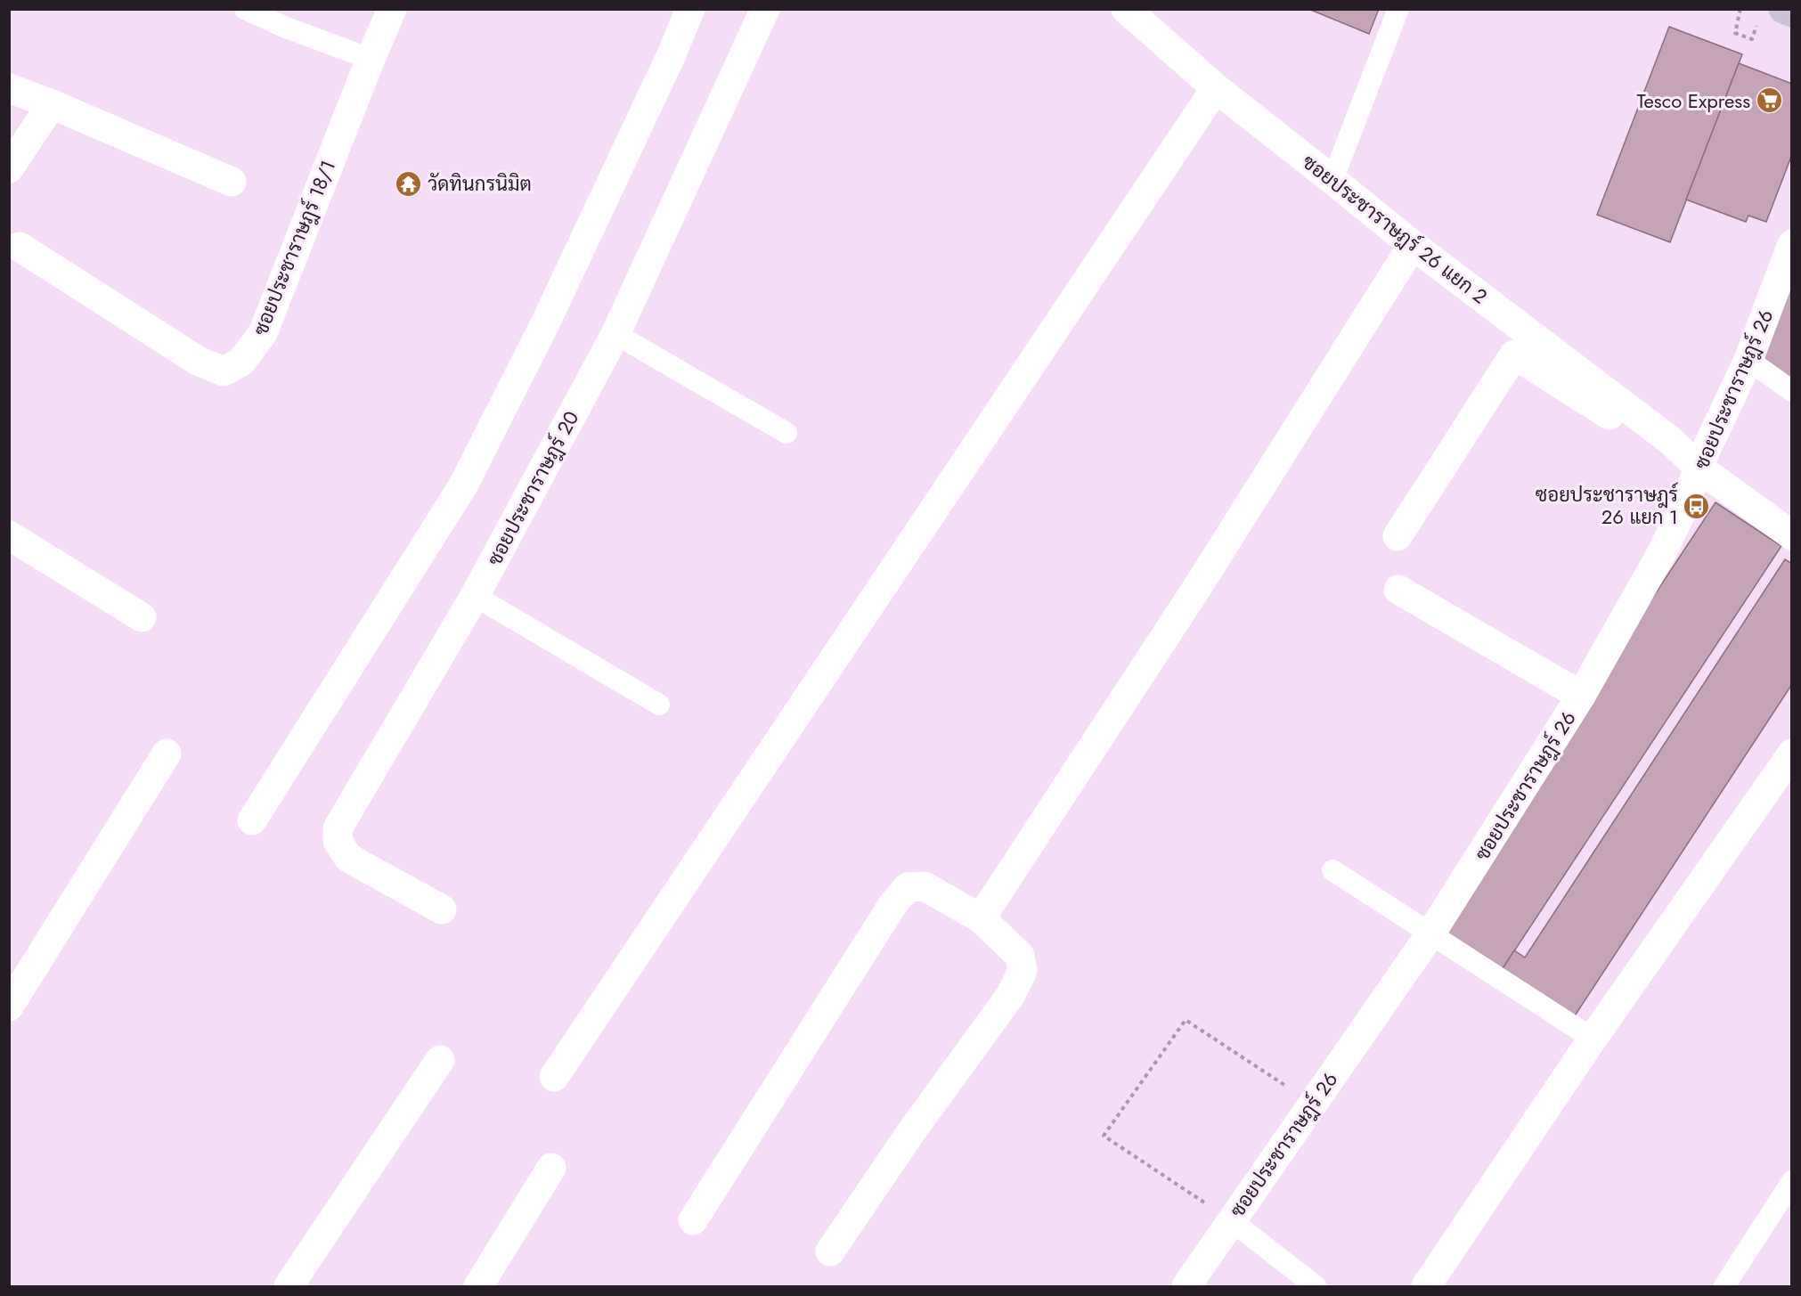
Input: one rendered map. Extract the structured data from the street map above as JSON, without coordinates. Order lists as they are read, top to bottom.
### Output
{
  "streets": {
    "street": [
      "ซอยประชาราษฎร์ 26 แยก 2",
      "ซอยประชาราษฎร์ 18/1",
      "ซอยประชาราษฎร์ 26",
      "ซอยประชาราษฎร์ 20"
    ]
  },
  "crossings": [
    ["ซอยประชาราษฎร์ 26 แยก 2", "ซอยประชาราษฎร์ 26"]
  ],
  "places": {
    "supermarket": ["Tesco Express"],
    "temple": ["วัดทินกรนิมิต"],
    "bus stop": ["ซอยประชาราษฎร์ 26 แยก 1"]
  }
}
